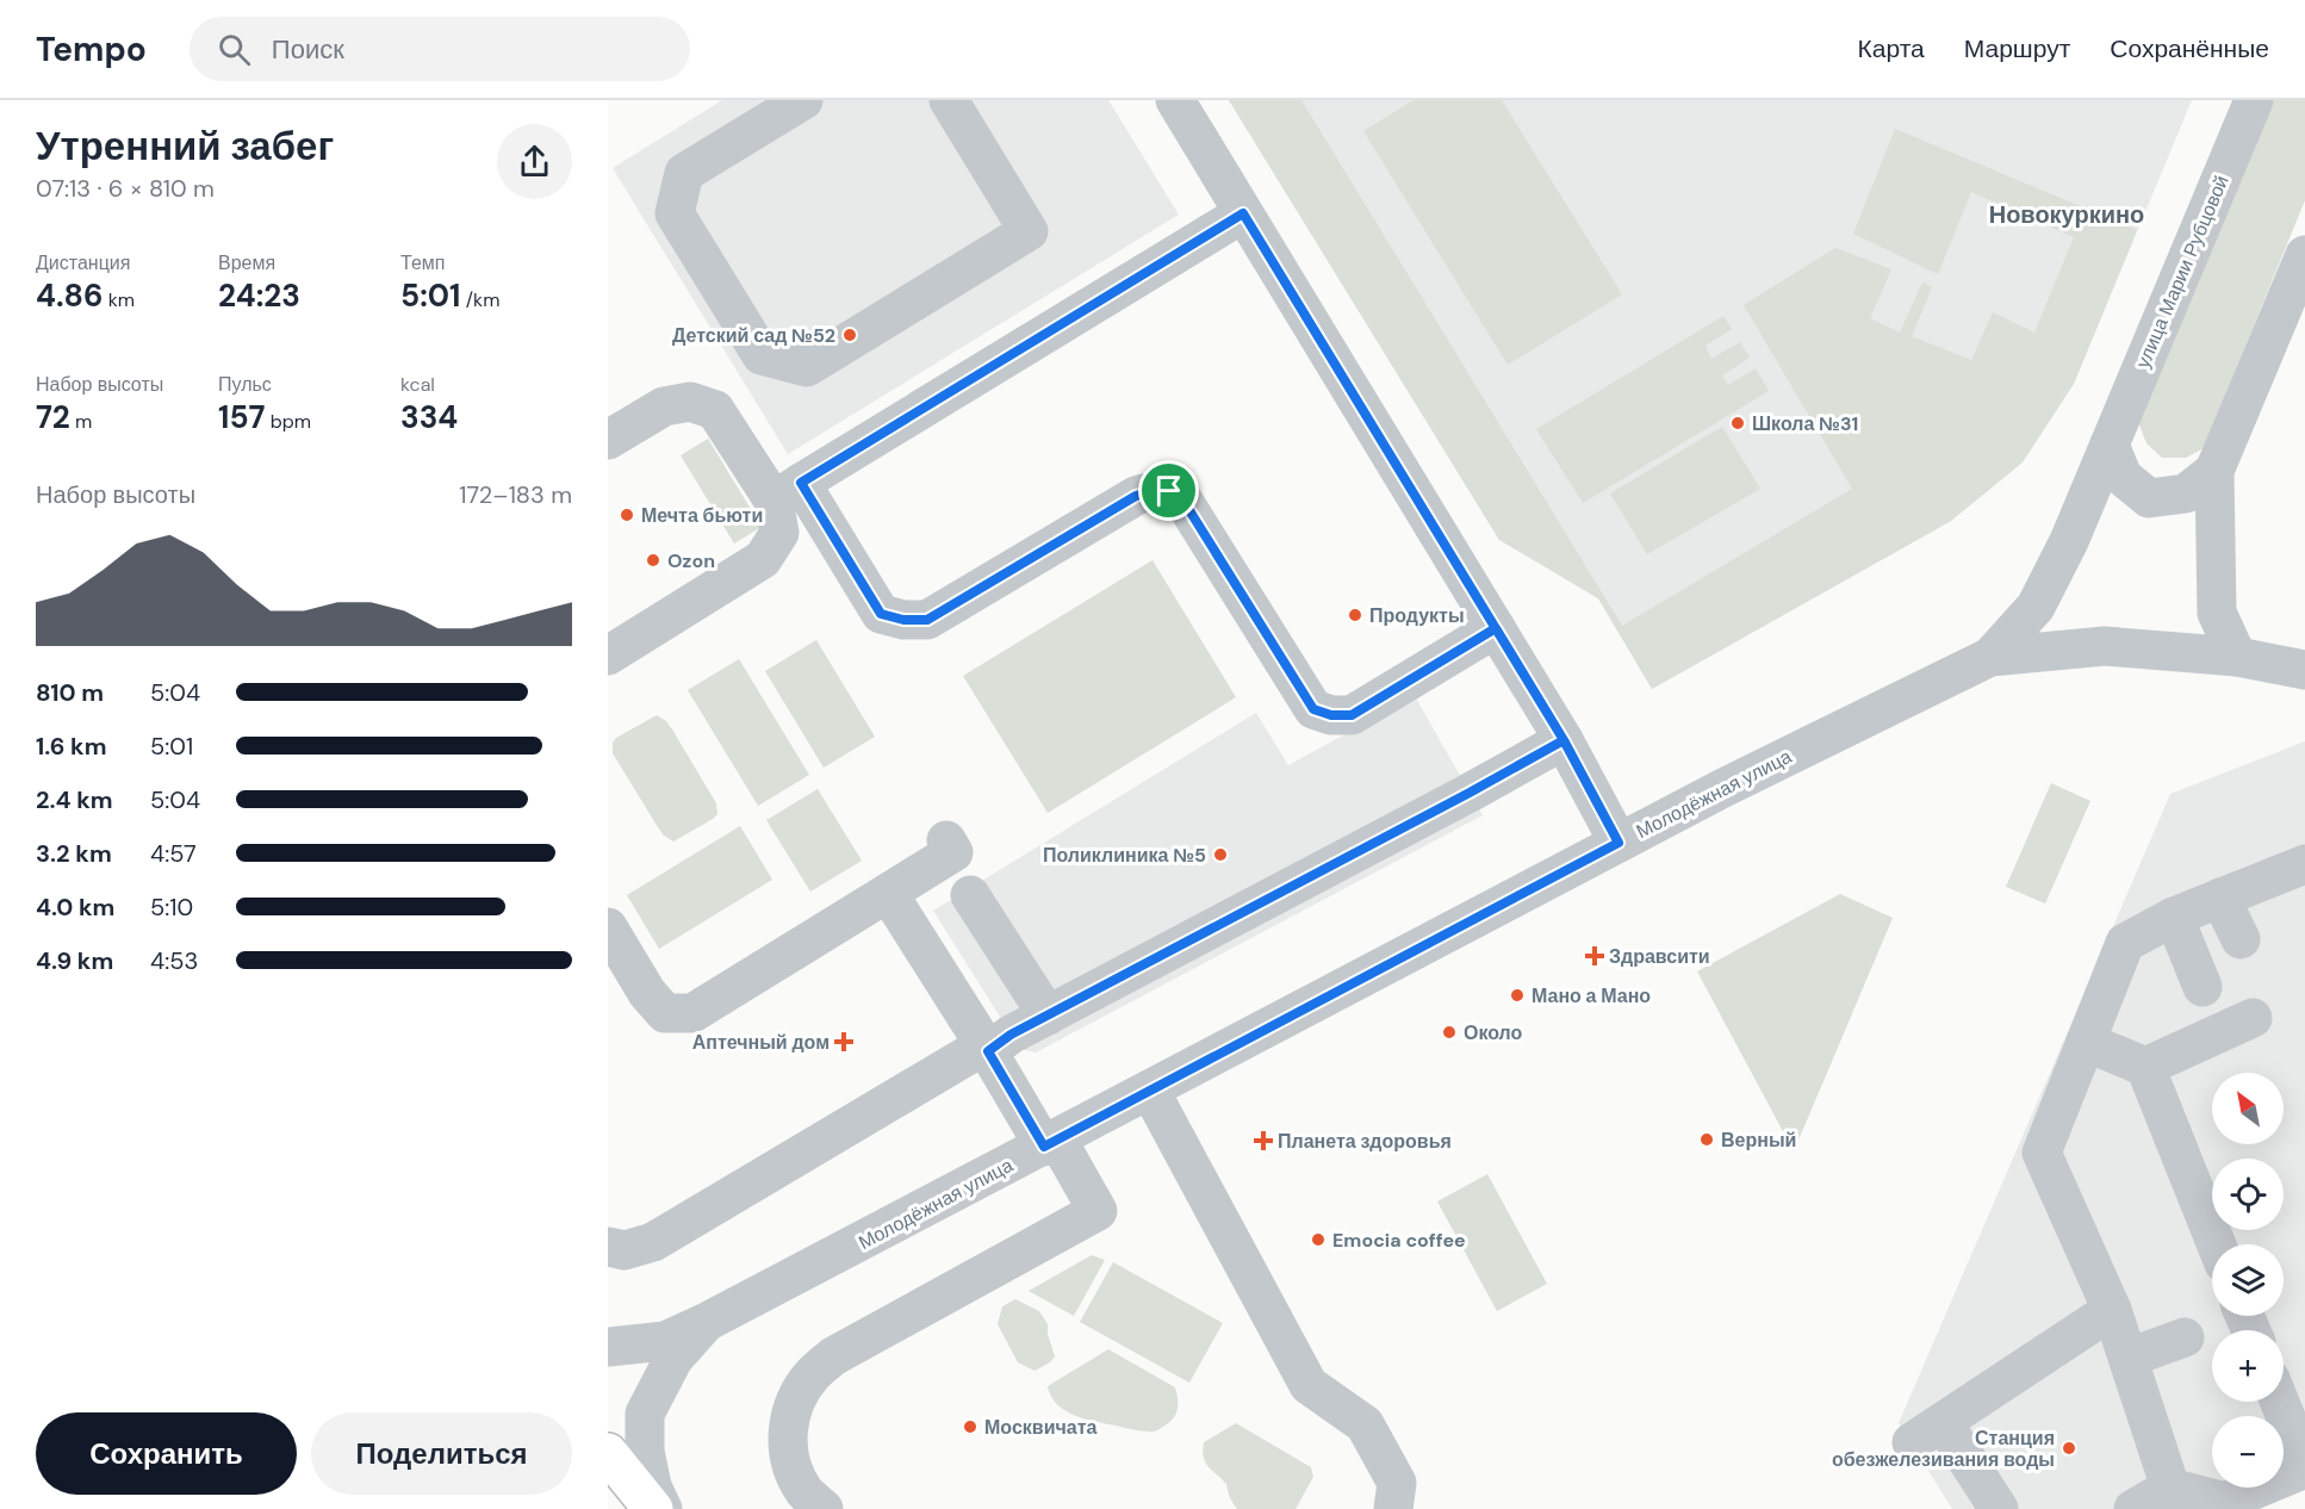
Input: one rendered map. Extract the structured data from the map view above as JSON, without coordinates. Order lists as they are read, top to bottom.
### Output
{
  "streets": {
    "street": ["улица Марии Рубцовой", "Молодёжная улица"]
  },
  "crossings": [
    ["улица Марии Рубцовой", "Молодёжная улица"]
  ],
  "districts": ["Новокуркино"],
  "places": {
    "other": [
      "Детский сад №52",
      "Школа №31",
      "Мечта бьюти",
      "Ozon",
      "Продукты",
      "Поликлиника №5",
      "Мано а Мано",
      "Около",
      "Верный",
      "Emocia coffee",
      "Москвичата",
      "Станция обезжелезивания воды"
    ],
    "health": ["Здравсити", "Аптечный дом", "Планета здоровья"]
  },
  "north": "top left",
  "page": {
    "header": "Tempo",
    "search": "Поиск",
    "nav": ["Карта", "Маршрут", "Сохранённые"],
    "heading": ["Утренний забег", "07:13 · 6 × 810 m"],
    "stats": [
      ["Дистанция", "4.86 km"],
      ["Время", "24:23"],
      ["Темп", "5:01 /km"],
      ["Набор высоты", "72 m"],
      ["Пульс", "157 bpm"],
      ["kcal", "334"]
    ],
    "chart": ["Набор высоты", "172–183 m"],
    "list": [
      {
        "name": "810 m",
        "note": "5:04"
      },
      {
        "name": "1.6 km",
        "note": "5:01"
      },
      {
        "name": "2.4 km",
        "note": "5:04"
      },
      {
        "name": "3.2 km",
        "note": "4:57"
      },
      {
        "name": "4.0 km",
        "note": "5:10"
      },
      {
        "name": "4.9 km",
        "note": "4:53"
      }
    ],
    "map_buttons": ["+", "−"],
    "buttons": ["Сохранить", "Поделиться"]
  }
}
